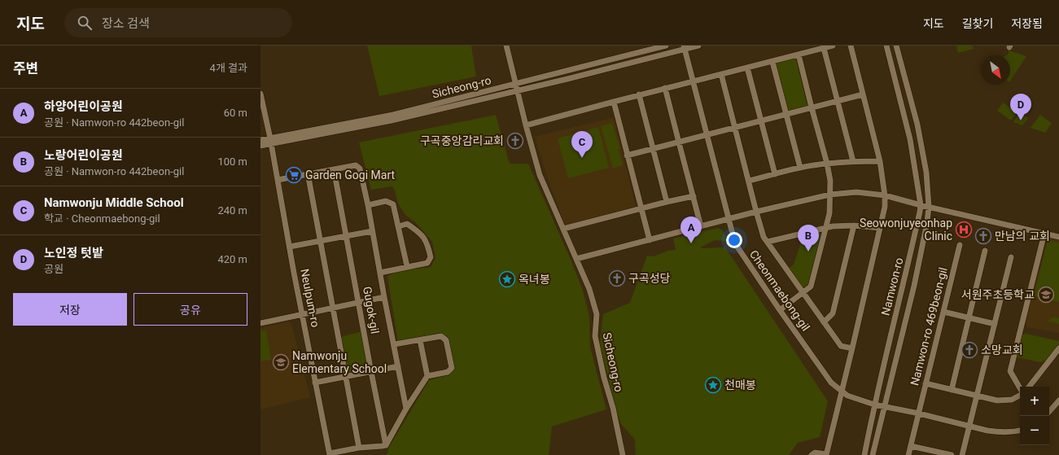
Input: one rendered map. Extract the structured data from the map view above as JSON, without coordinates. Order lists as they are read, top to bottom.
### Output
{
  "streets": {
    "street": [
      "Sicheong-ro",
      "Namwon-ro",
      "Cheonmaebong-gil",
      "Neulpum-ro",
      "Gugok-gil",
      "Namwon-ro 469beon-gil"
    ]
  },
  "crossings": [
    ["Sicheong-ro", "Cheonmaebong-gil"],
    ["Sicheong-ro", "Neulpum-ro"],
    ["Namwon-ro", "Cheonmaebong-gil"],
    ["Neulpum-ro", "Gugok-gil"]
  ],
  "places": {
    "church": [
      "구곡중앙감리교회",
      "만남의 교회",
      "구곡성당",
      "소망교회"
    ],
    "supermarket": ["Garden Gogi Mart"],
    "hospital": ["Seowonjuyeonhap Clinic"],
    "place": ["옥녀봉", "천매봉"],
    "school or university": ["서원주초등학교", "Namwonju Elementary School"]
  },
  "north": "bottom right",
  "page": {
    "header": "지도",
    "search": "장소 검색",
    "nav": ["지도", "길찾기", "저장됨"],
    "heading": ["주변", "4개 결과"],
    "list": [
      {
        "mark": "A",
        "name": "하양어린이공원",
        "note": "공원 · Namwon-ro 442beon-gil",
        "value": "60 m"
      },
      {
        "mark": "B",
        "name": "노랑어린이공원",
        "note": "공원 · Namwon-ro 442beon-gil",
        "value": "100 m"
      },
      {
        "mark": "C",
        "name": "Namwonju Middle School",
        "note": "학교 · Cheonmaebong-gil",
        "value": "240 m"
      },
      {
        "mark": "D",
        "name": "노인정 텃밭",
        "note": "공원",
        "value": "420 m"
      }
    ],
    "pins": [
      "D",
      "C",
      "A",
      "B"
    ],
    "buttons": ["저장", "공유"],
    "map_buttons": ["+", "−"]
  }
}
